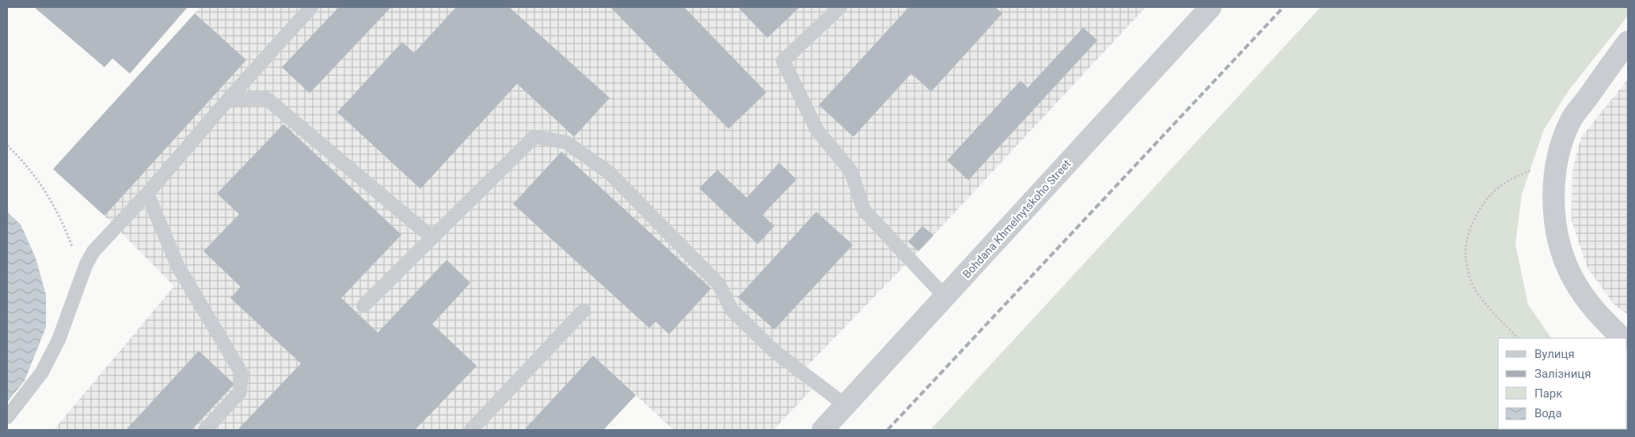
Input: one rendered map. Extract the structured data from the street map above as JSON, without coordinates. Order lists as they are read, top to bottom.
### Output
{
  "streets": {
    "street": ["Bohdana Khmelnytskoho Street"]
  },
  "legend": [
    "Вулиця",
    "Залізниця",
    "Парк",
    "Вода"
  ]
}
